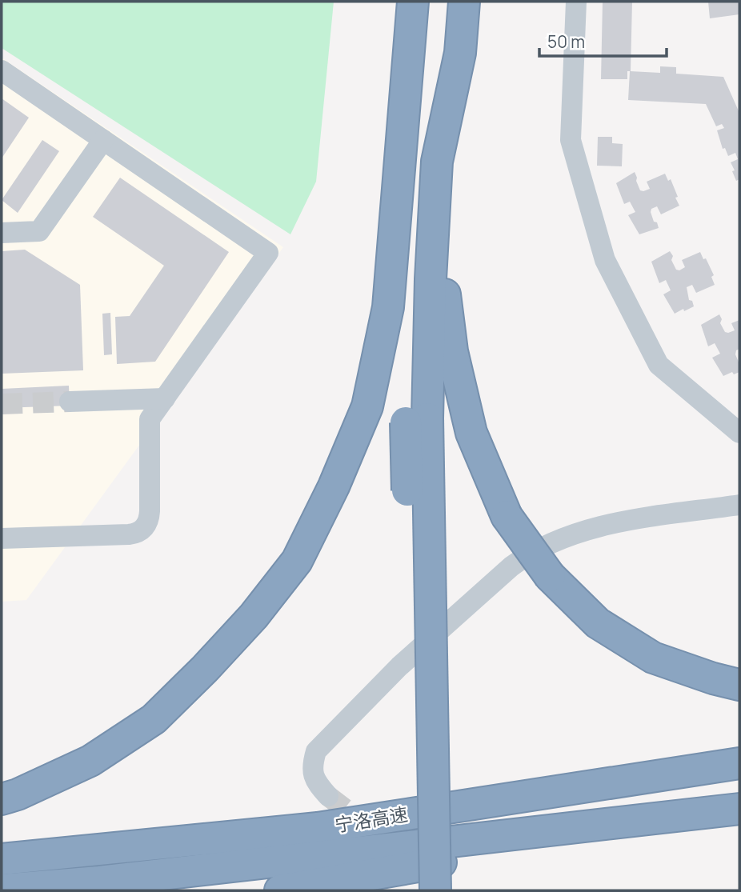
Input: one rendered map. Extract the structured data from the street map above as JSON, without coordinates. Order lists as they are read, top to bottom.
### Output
{
  "streets": {
    "highway": ["宁洛高速"]
  },
  "scale_bar": "50 m"
}
